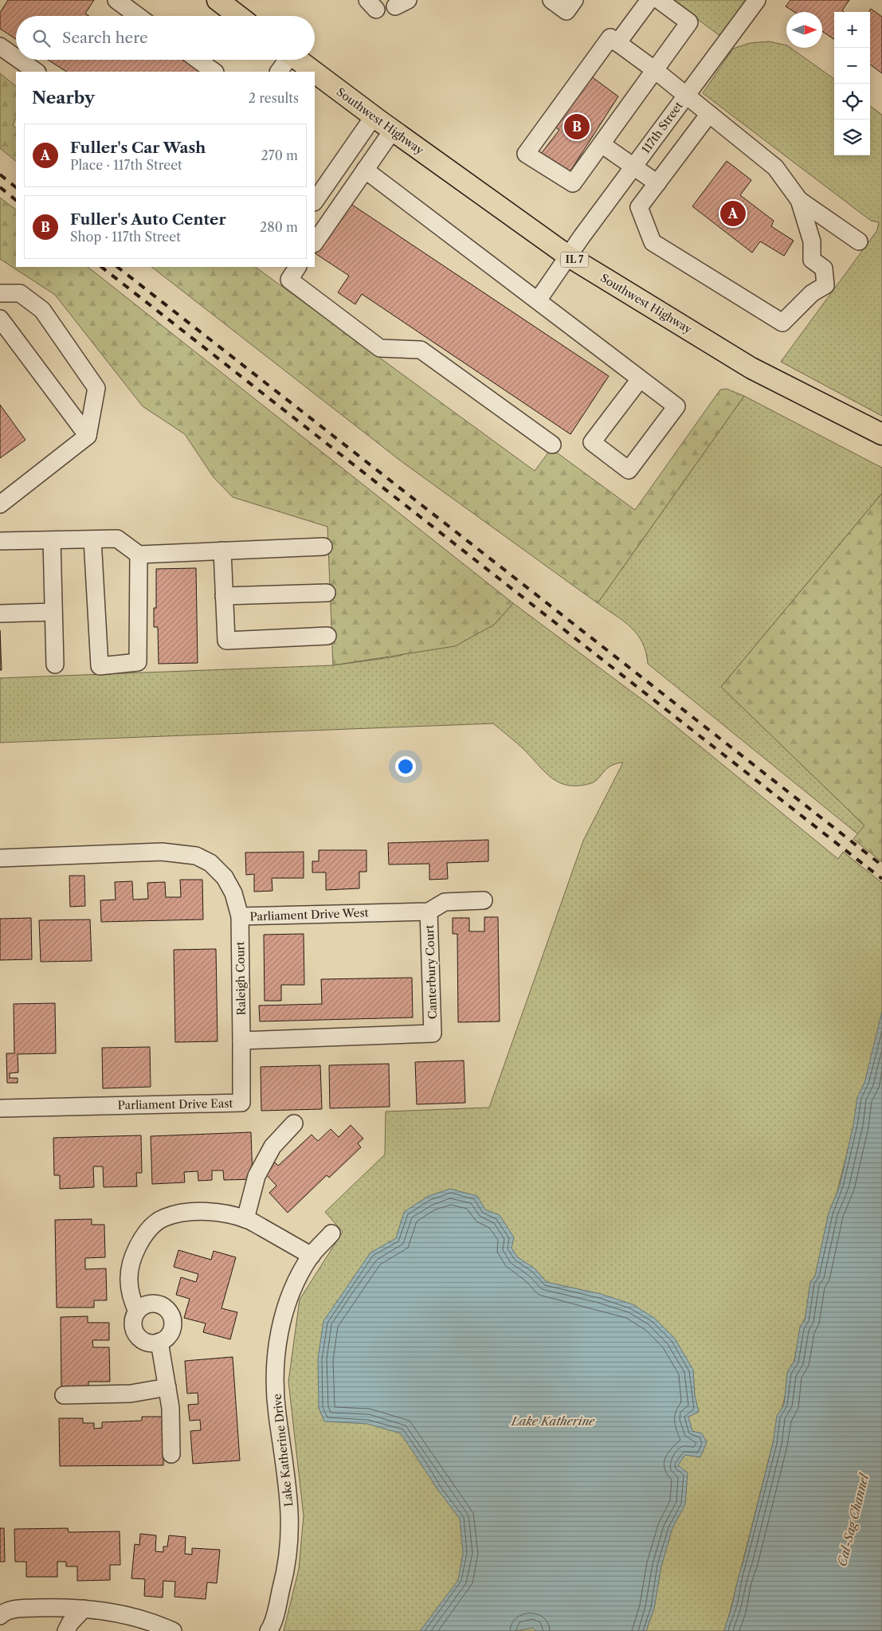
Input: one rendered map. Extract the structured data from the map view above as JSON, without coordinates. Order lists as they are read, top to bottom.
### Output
{
  "streets": {
    "main road": ["Southwest Highway", "IL 7"],
    "street": [
      "117th Street",
      "Parliament Drive West",
      "Canterbury Court",
      "Raleigh Court",
      "Parliament Drive East",
      "Lake Katherine Drive"
    ]
  },
  "crossings": [
    ["Southwest Highway", "117th Street"],
    ["Parliament Drive West", "Canterbury Court"],
    ["Parliament Drive West", "Raleigh Court"],
    ["Canterbury Court", "Raleigh Court"],
    ["Canterbury Court", "Parliament Drive East"],
    ["Raleigh Court", "Parliament Drive East"]
  ],
  "water": ["Lake Katherine", "Cal-Sag Channel"],
  "north": "right",
  "page": {
    "map_buttons": ["+", "−"],
    "search": "Search here",
    "heading": ["Nearby", "2 results"],
    "pins": ["B", "A"],
    "list": [
      {
        "mark": "A",
        "name": "Fuller's Car Wash",
        "note": "Place · 117th Street",
        "value": "270 m"
      },
      {
        "mark": "B",
        "name": "Fuller's Auto Center",
        "note": "Shop · 117th Street",
        "value": "280 m"
      }
    ]
  }
}
